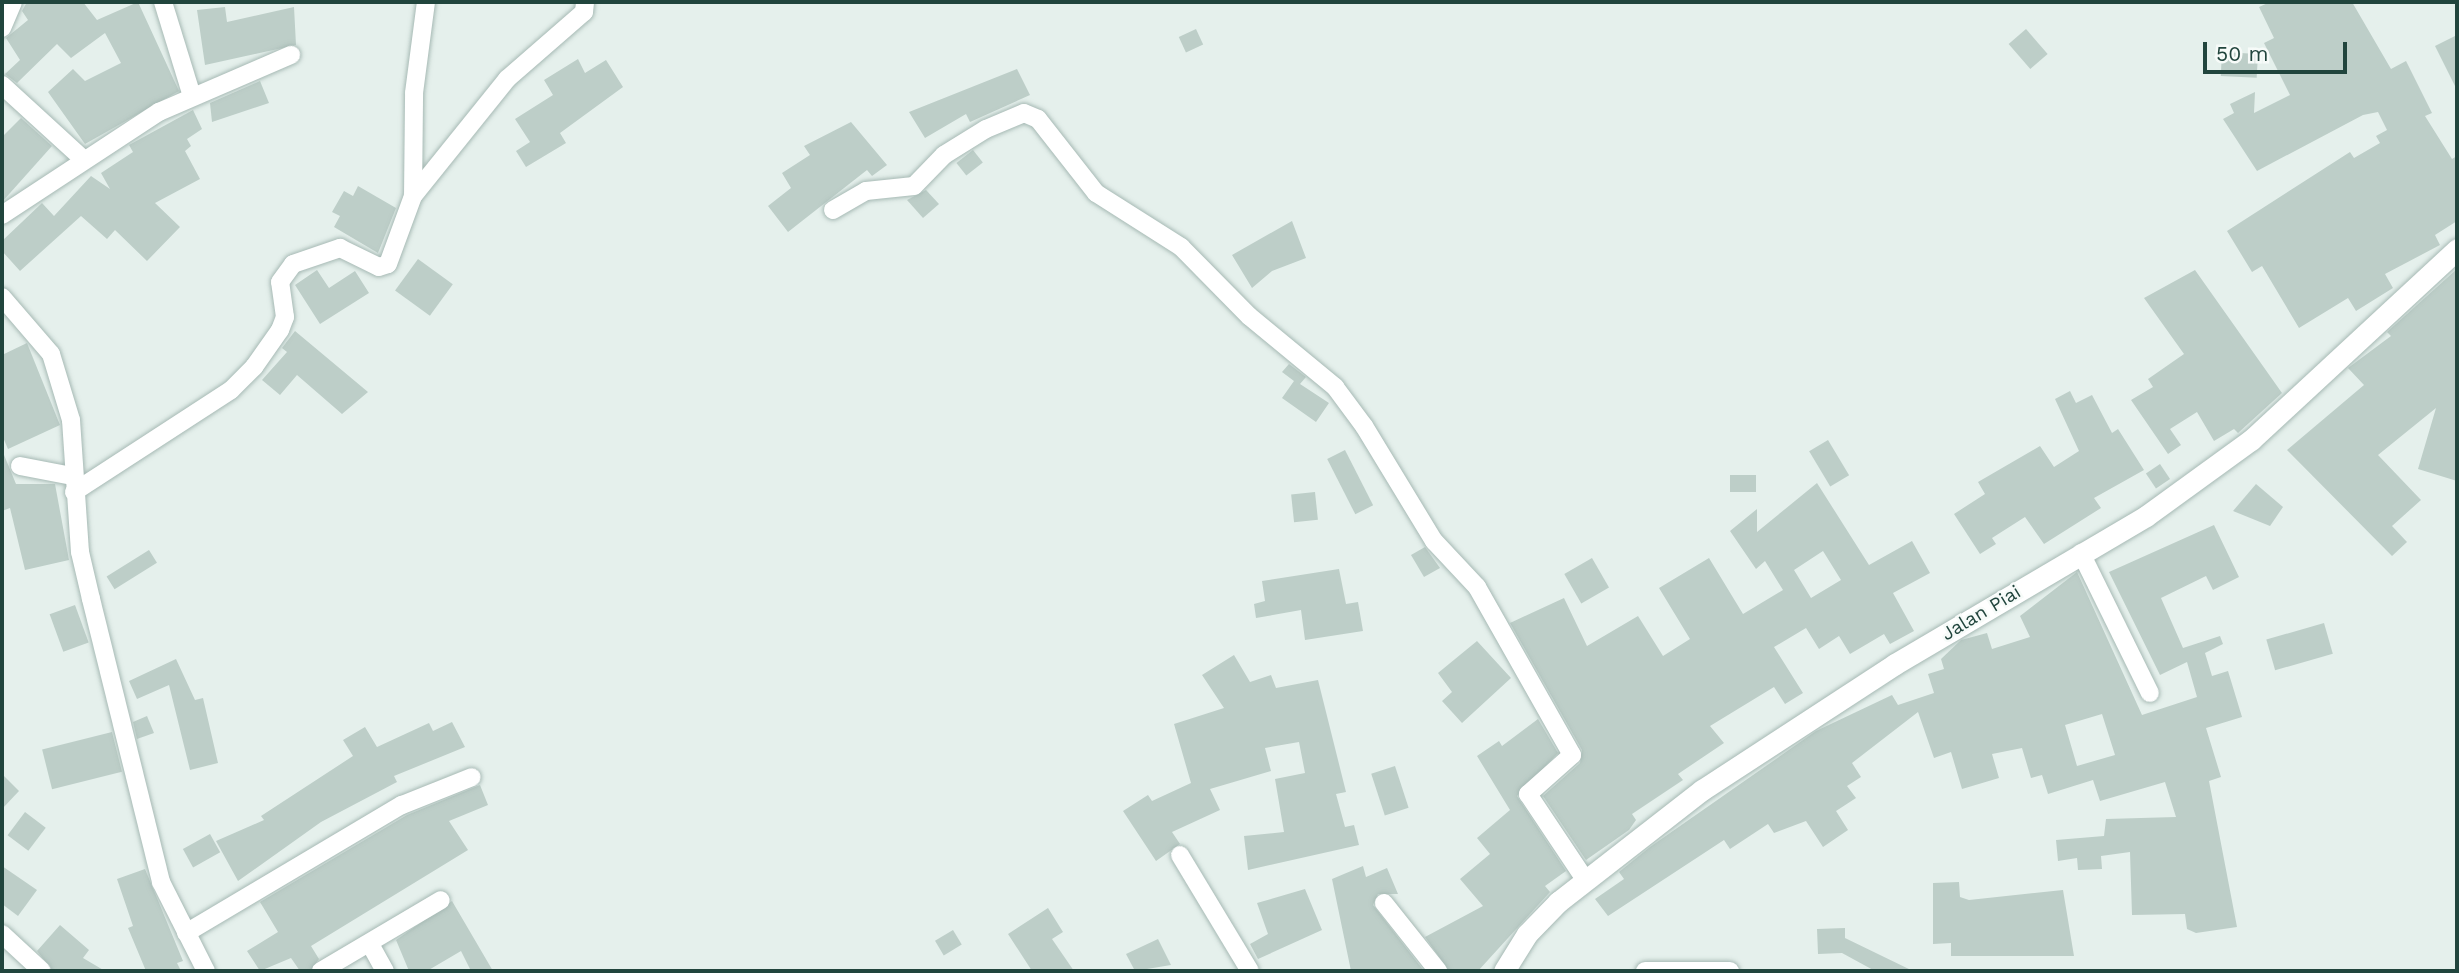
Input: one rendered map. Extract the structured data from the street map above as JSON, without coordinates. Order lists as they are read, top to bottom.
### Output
{
  "streets": {
    "street": ["Jalan Piai"]
  },
  "scale_bar": "50 m"
}
